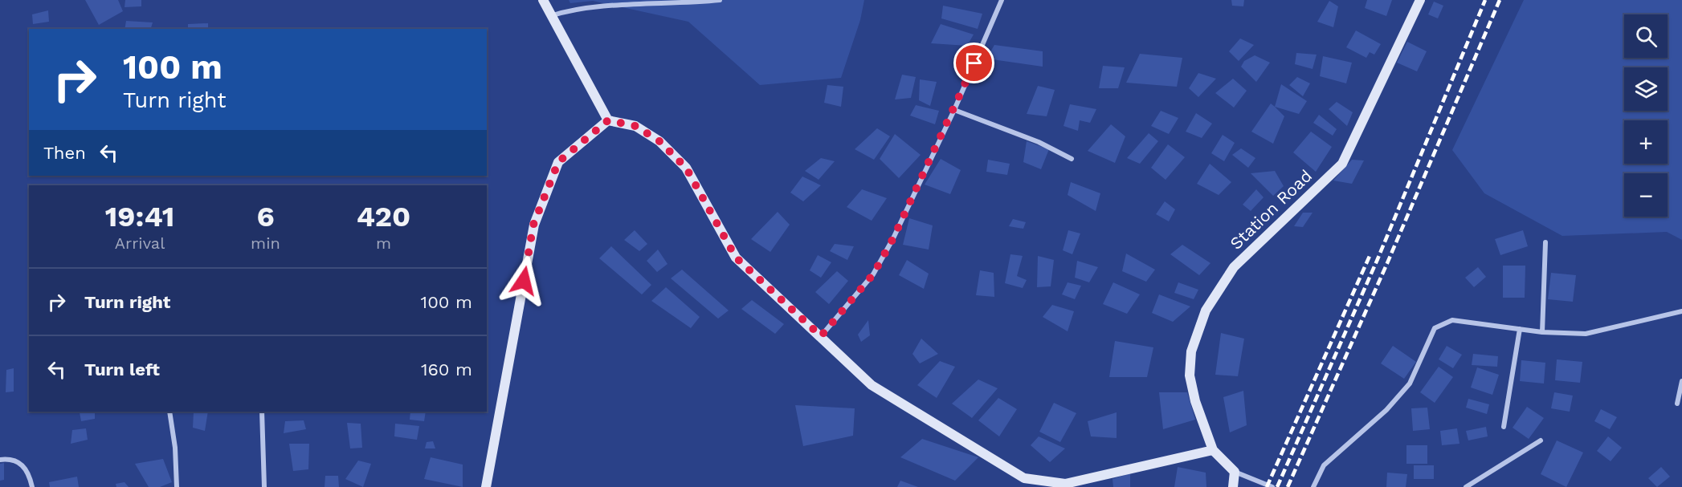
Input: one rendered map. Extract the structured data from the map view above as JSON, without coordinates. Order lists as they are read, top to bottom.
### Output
{
  "streets": {
    "street": ["Station Road"]
  },
  "page": {
    "map_buttons": ["+", "−"],
    "turn": ["100 m", "Turn right"],
    "then": "Then",
    "eta": [
      "19:41",
      "Arrival",
      "6",
      "min",
      "420",
      "m"
    ],
    "list": [
      {
        "name": "Turn right",
        "value": "100 m"
      },
      {
        "name": "Turn left",
        "value": "160 m"
      }
    ]
  }
}
